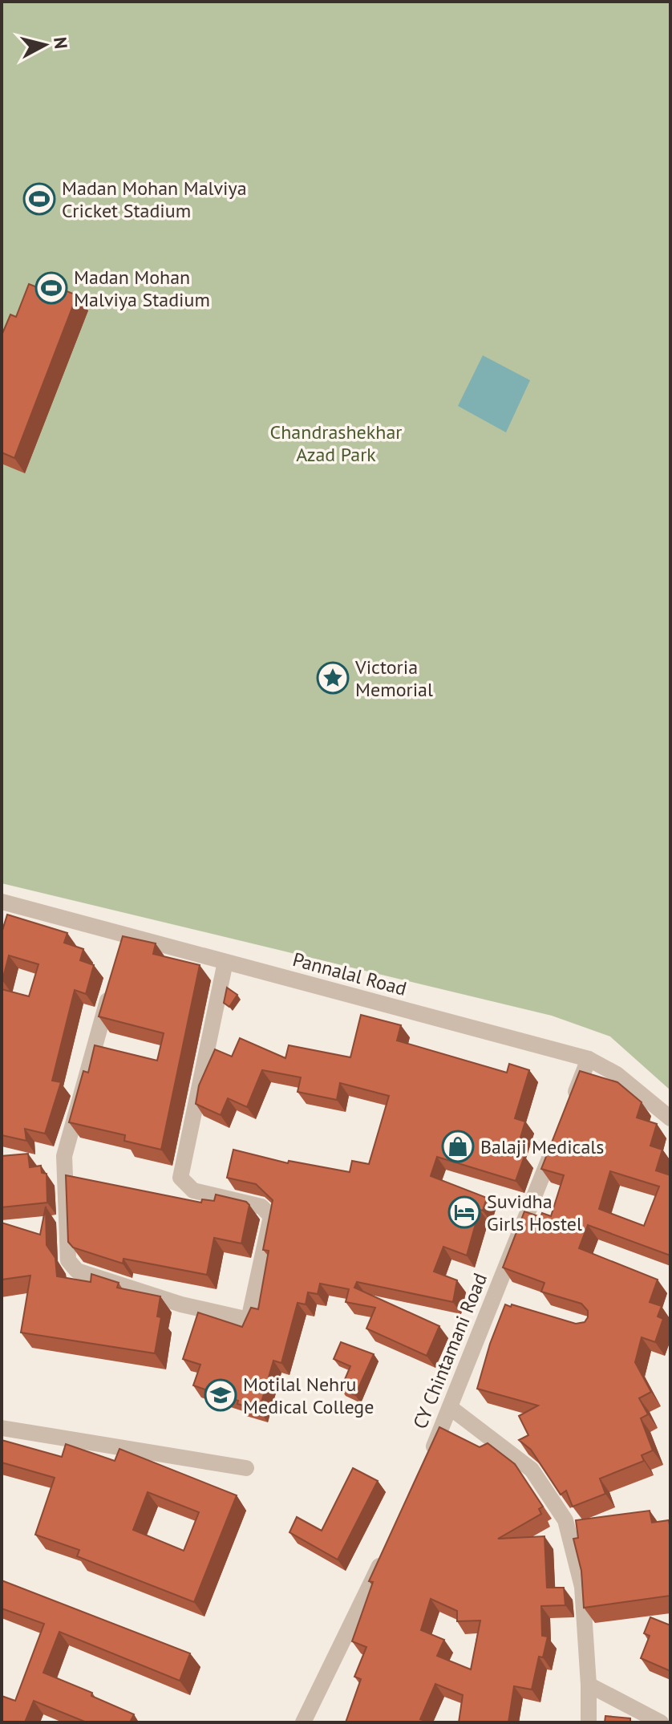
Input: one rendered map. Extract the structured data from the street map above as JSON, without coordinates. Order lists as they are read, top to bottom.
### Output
{
  "streets": {
    "street": ["Pannalal Road", "CY Chintamani Road"]
  },
  "parks": ["Chandrashekhar Azad Park"],
  "places": {
    "sports": ["Madan Mohan Malviya Cricket Stadium", "Madan Mohan Malviya Stadium"],
    "place": ["Victoria Memorial"],
    "shop": ["Balaji Medicals"],
    "hotel": ["Suvidha Girls Hostel"],
    "school or university": ["Motilal Nehru Medical College"]
  },
  "north": "right"
}
